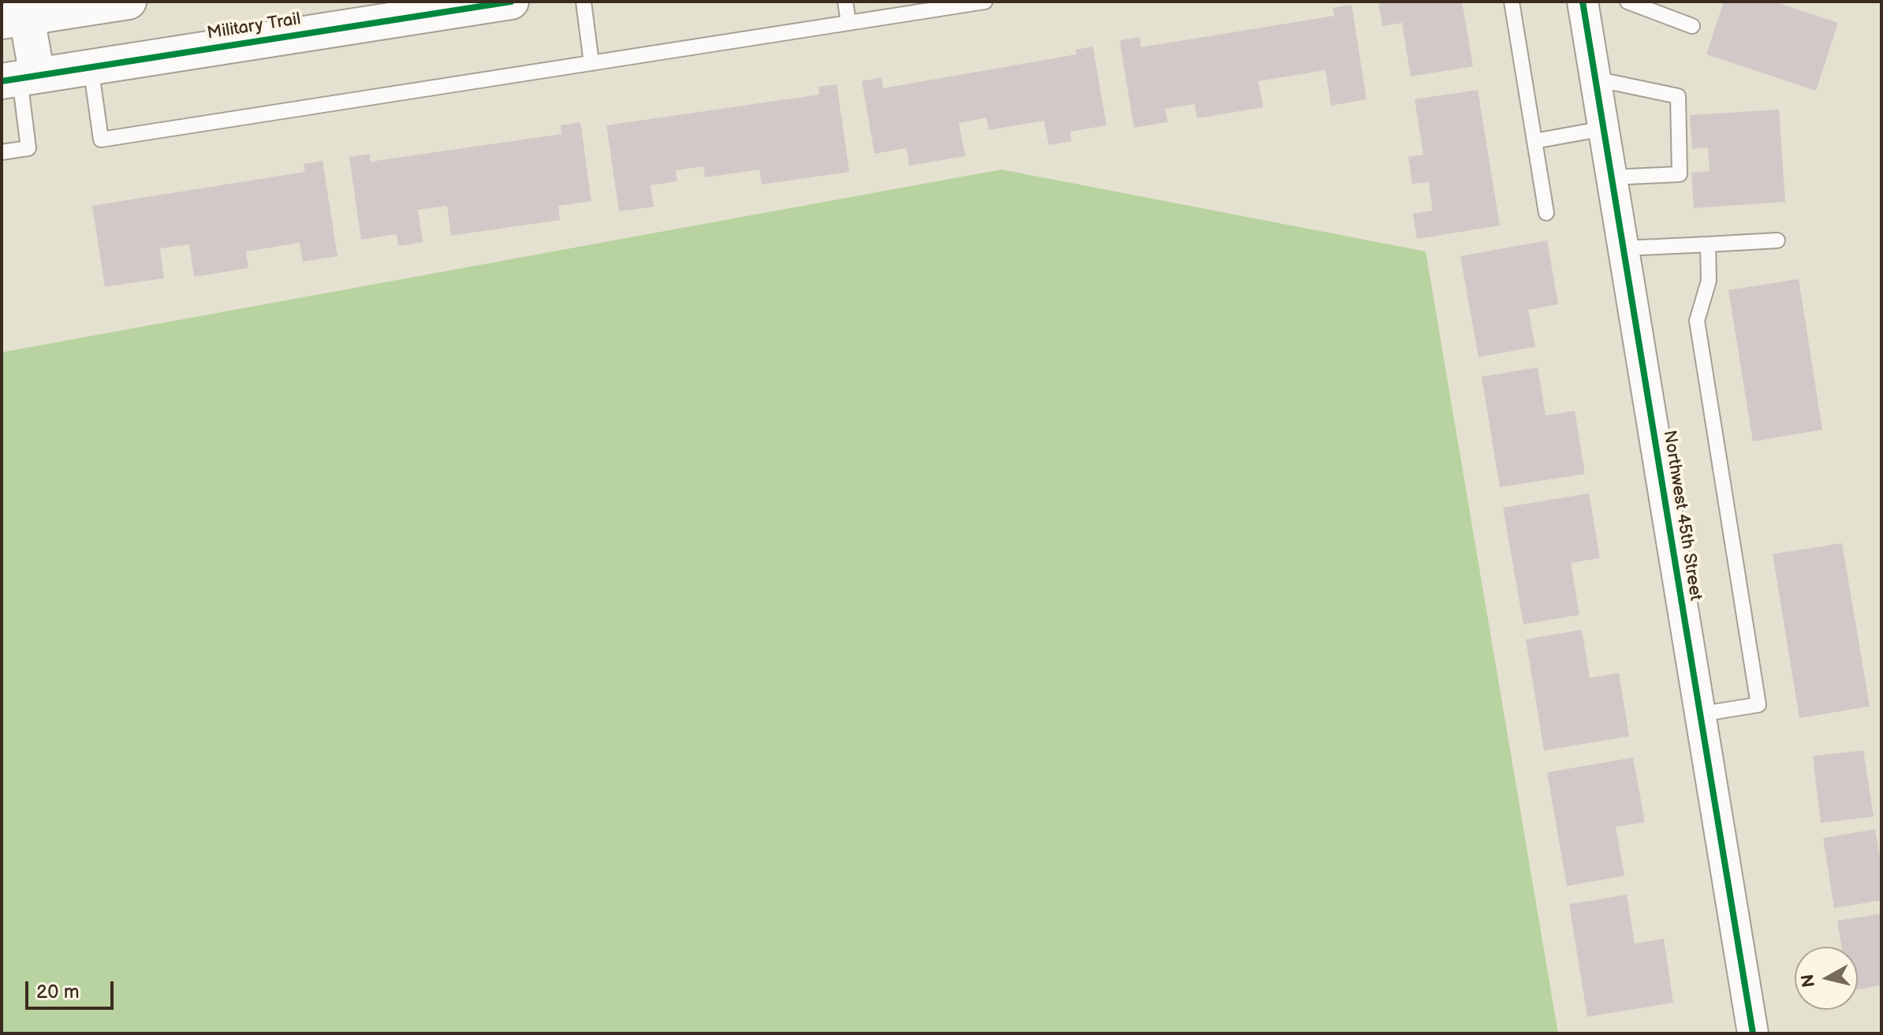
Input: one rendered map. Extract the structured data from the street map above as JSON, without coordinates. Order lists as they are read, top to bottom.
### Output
{
  "streets": {
    "street": ["Military Trail", "Northwest 45th Street"]
  },
  "scale_bar": "20 m",
  "north": "left"
}
